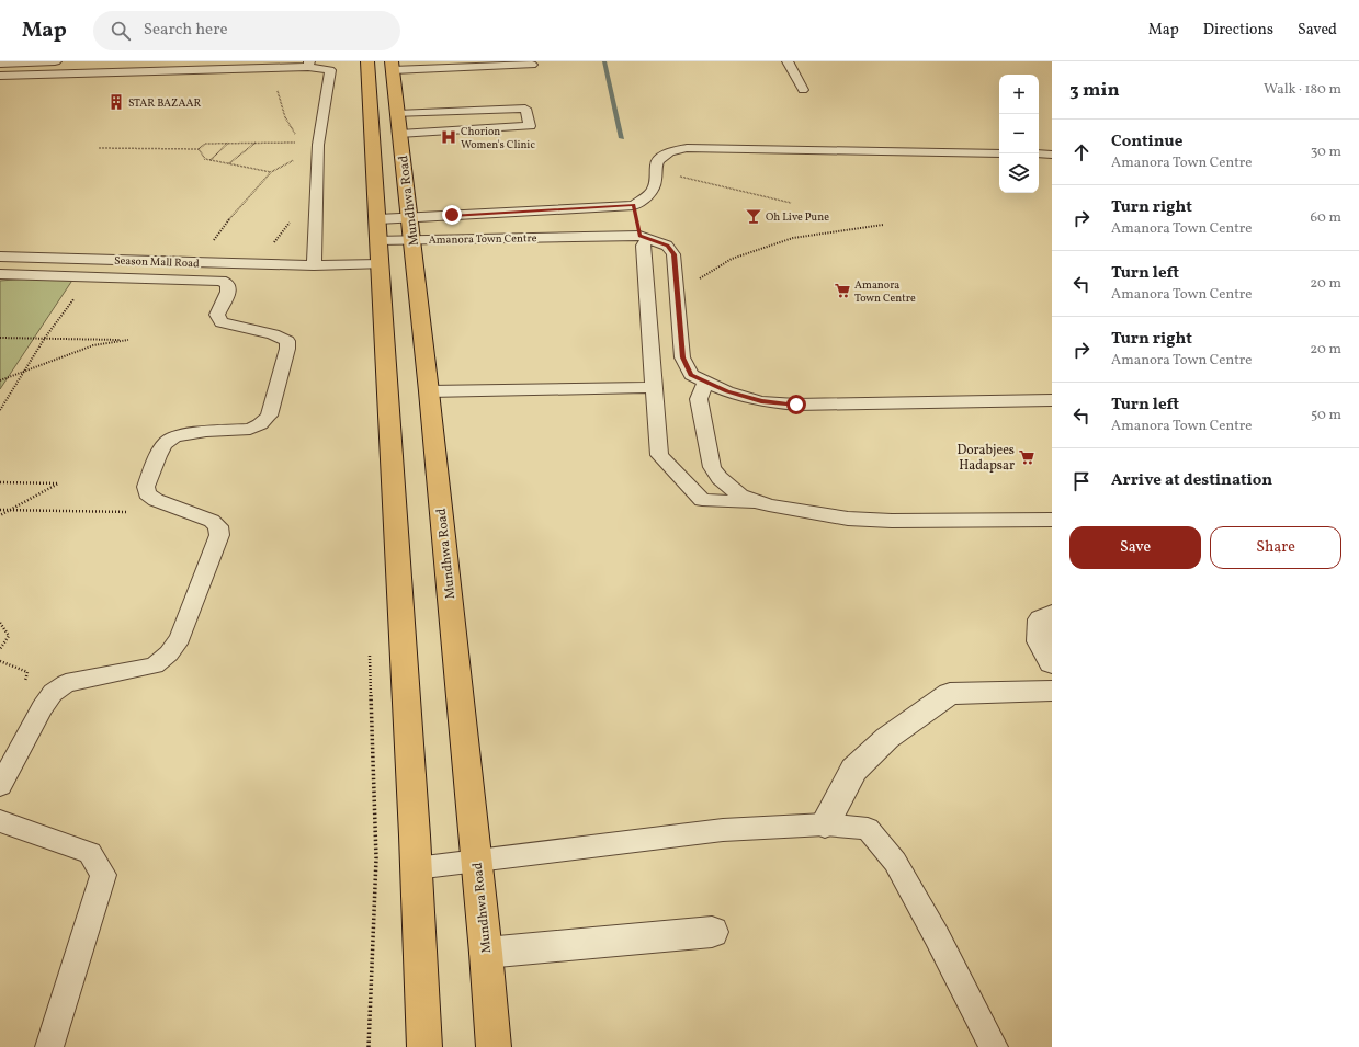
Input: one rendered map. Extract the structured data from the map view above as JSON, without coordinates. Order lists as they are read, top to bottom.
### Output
{
  "streets": {
    "highway": ["Mundhwa Road"],
    "lane": ["Amanora Town Centre", "Season Mall Road"]
  },
  "crossings": [
    ["Mundhwa Road", "Amanora Town Centre"],
    ["Amanora Town Centre", "Season Mall Road"]
  ],
  "places": {
    "building": ["STAR BAZAAR"],
    "hospital": ["Chorion Women's Clinic"],
    "bar": ["Oh Live Pune"],
    "supermarket": ["Amanora Town Centre", "Dorabjees Hadapsar"]
  },
  "page": {
    "header": "Map",
    "search": "Search here",
    "nav": ["Map", "Directions", "Saved"],
    "heading": ["3 min", "Walk · 180 m"],
    "map_buttons": ["+", "−"],
    "list": [
      ["Continue", "Amanora Town Centre", "30 m"],
      ["Turn right", "Amanora Town Centre", "60 m"],
      ["Turn left", "Amanora Town Centre", "20 m"],
      ["Turn right", "Amanora Town Centre", "20 m"],
      ["Turn left", "Amanora Town Centre", "50 m"],
      "Arrive at destination"
    ],
    "buttons": ["Save", "Share"]
  }
}
